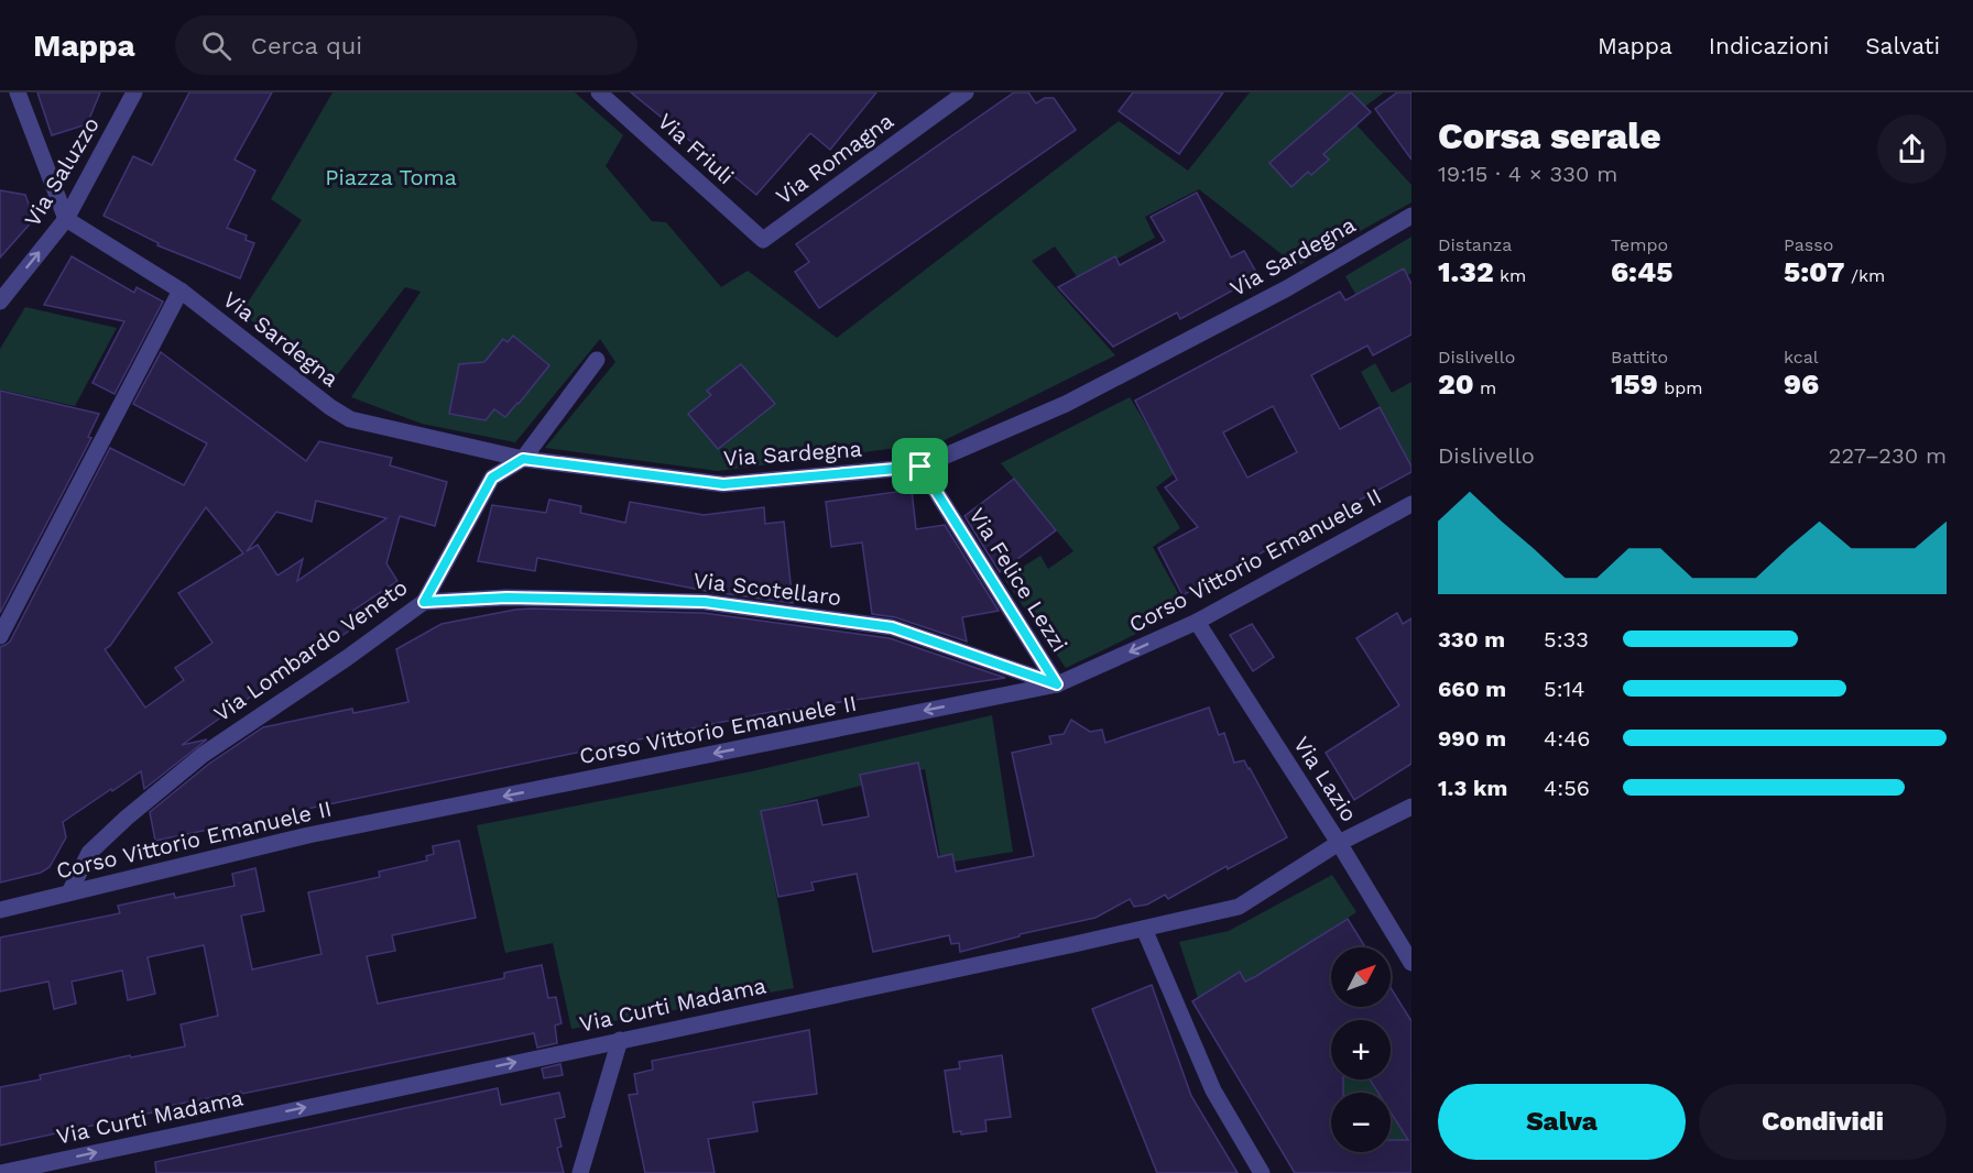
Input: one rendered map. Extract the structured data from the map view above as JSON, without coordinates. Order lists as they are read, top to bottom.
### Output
{
  "streets": {
    "street": [
      "Via Friuli",
      "Via Romagna",
      "Via Saluzzo",
      "Via Sardegna",
      "Corso Vittorio Emanuele II",
      "Via Felice Lezzi",
      "Via Scotellaro",
      "Via Lombardo Veneto",
      "Via Lazio",
      "Via Curti Madama"
    ]
  },
  "crossings": [
    ["Via Friuli", "Via Romagna"],
    ["Via Saluzzo", "Via Sardegna"],
    ["Via Sardegna", "Via Felice Lezzi"],
    ["Via Sardegna", "Via Lombardo Veneto"],
    ["Corso Vittorio Emanuele II", "Via Felice Lezzi"],
    ["Corso Vittorio Emanuele II", "Via Scotellaro"],
    ["Corso Vittorio Emanuele II", "Via Lombardo Veneto"],
    ["Corso Vittorio Emanuele II", "Via Lazio"],
    ["Via Felice Lezzi", "Via Scotellaro"],
    ["Via Scotellaro", "Via Lombardo Veneto"],
    ["Via Lazio", "Via Curti Madama"]
  ],
  "one_way": ["Corso Vittorio Emanuele II", "Via Curti Madama"],
  "parks": ["Piazza Toma"],
  "north": "top right",
  "page": {
    "header": "Mappa",
    "search": "Cerca qui",
    "nav": ["Mappa", "Indicazioni", "Salvati"],
    "heading": ["Corsa serale", "19:15 · 4 × 330 m"],
    "stats": [
      ["Distanza", "1.32 km"],
      ["Tempo", "6:45"],
      ["Passo", "5:07 /km"],
      ["Dislivello", "20 m"],
      ["Battito", "159 bpm"],
      ["kcal", "96"]
    ],
    "chart": ["Dislivello", "227–230 m"],
    "list": [
      {
        "name": "330 m",
        "note": "5:33"
      },
      {
        "name": "660 m",
        "note": "5:14"
      },
      {
        "name": "990 m",
        "note": "4:46"
      },
      {
        "name": "1.3 km",
        "note": "4:56"
      }
    ],
    "map_buttons": ["+", "−"],
    "buttons": ["Salva", "Condividi"]
  }
}
